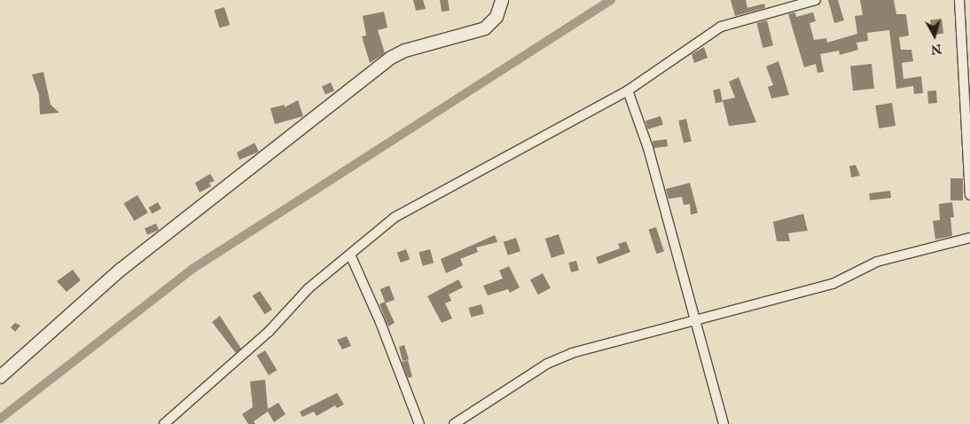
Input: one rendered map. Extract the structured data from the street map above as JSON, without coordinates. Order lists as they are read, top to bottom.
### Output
{
  "north": "bottom"
}
